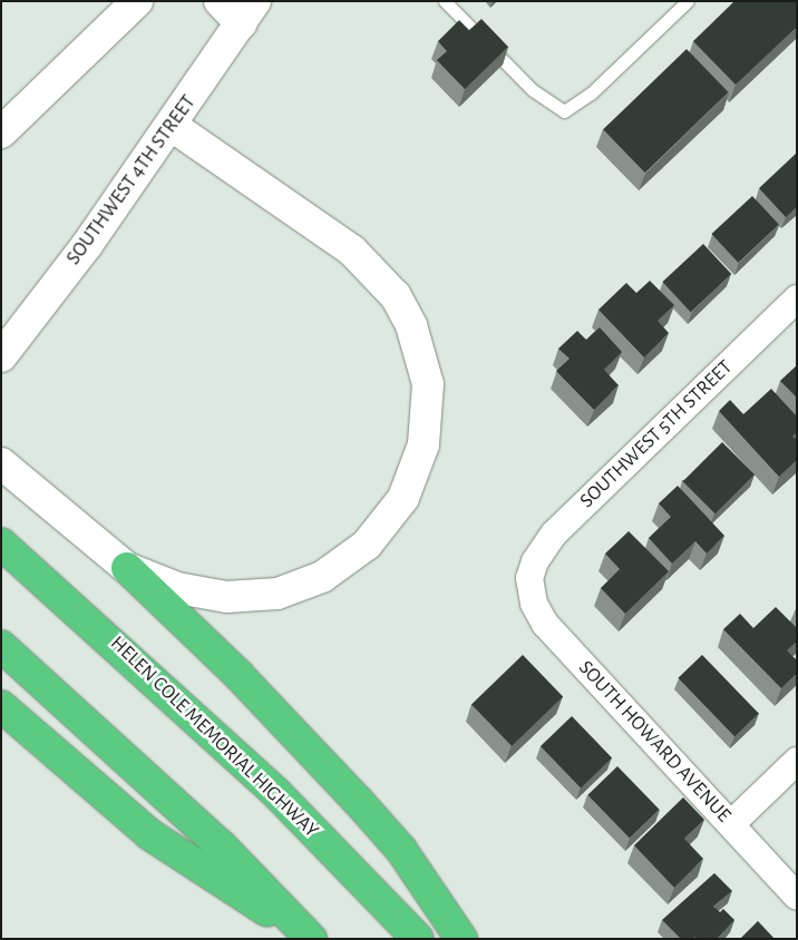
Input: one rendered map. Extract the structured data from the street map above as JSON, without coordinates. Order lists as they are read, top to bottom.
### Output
{
  "streets": {
    "highway": ["HELEN COLE MEMORIAL HIGHWAY"],
    "main road": ["SOUTHWEST 4TH STREET"],
    "street": ["SOUTHWEST 5TH STREET", "SOUTH HOWARD AVENUE"]
  },
  "crossings": [
    ["SOUTHWEST 5TH STREET", "SOUTH HOWARD AVENUE"]
  ]
}
